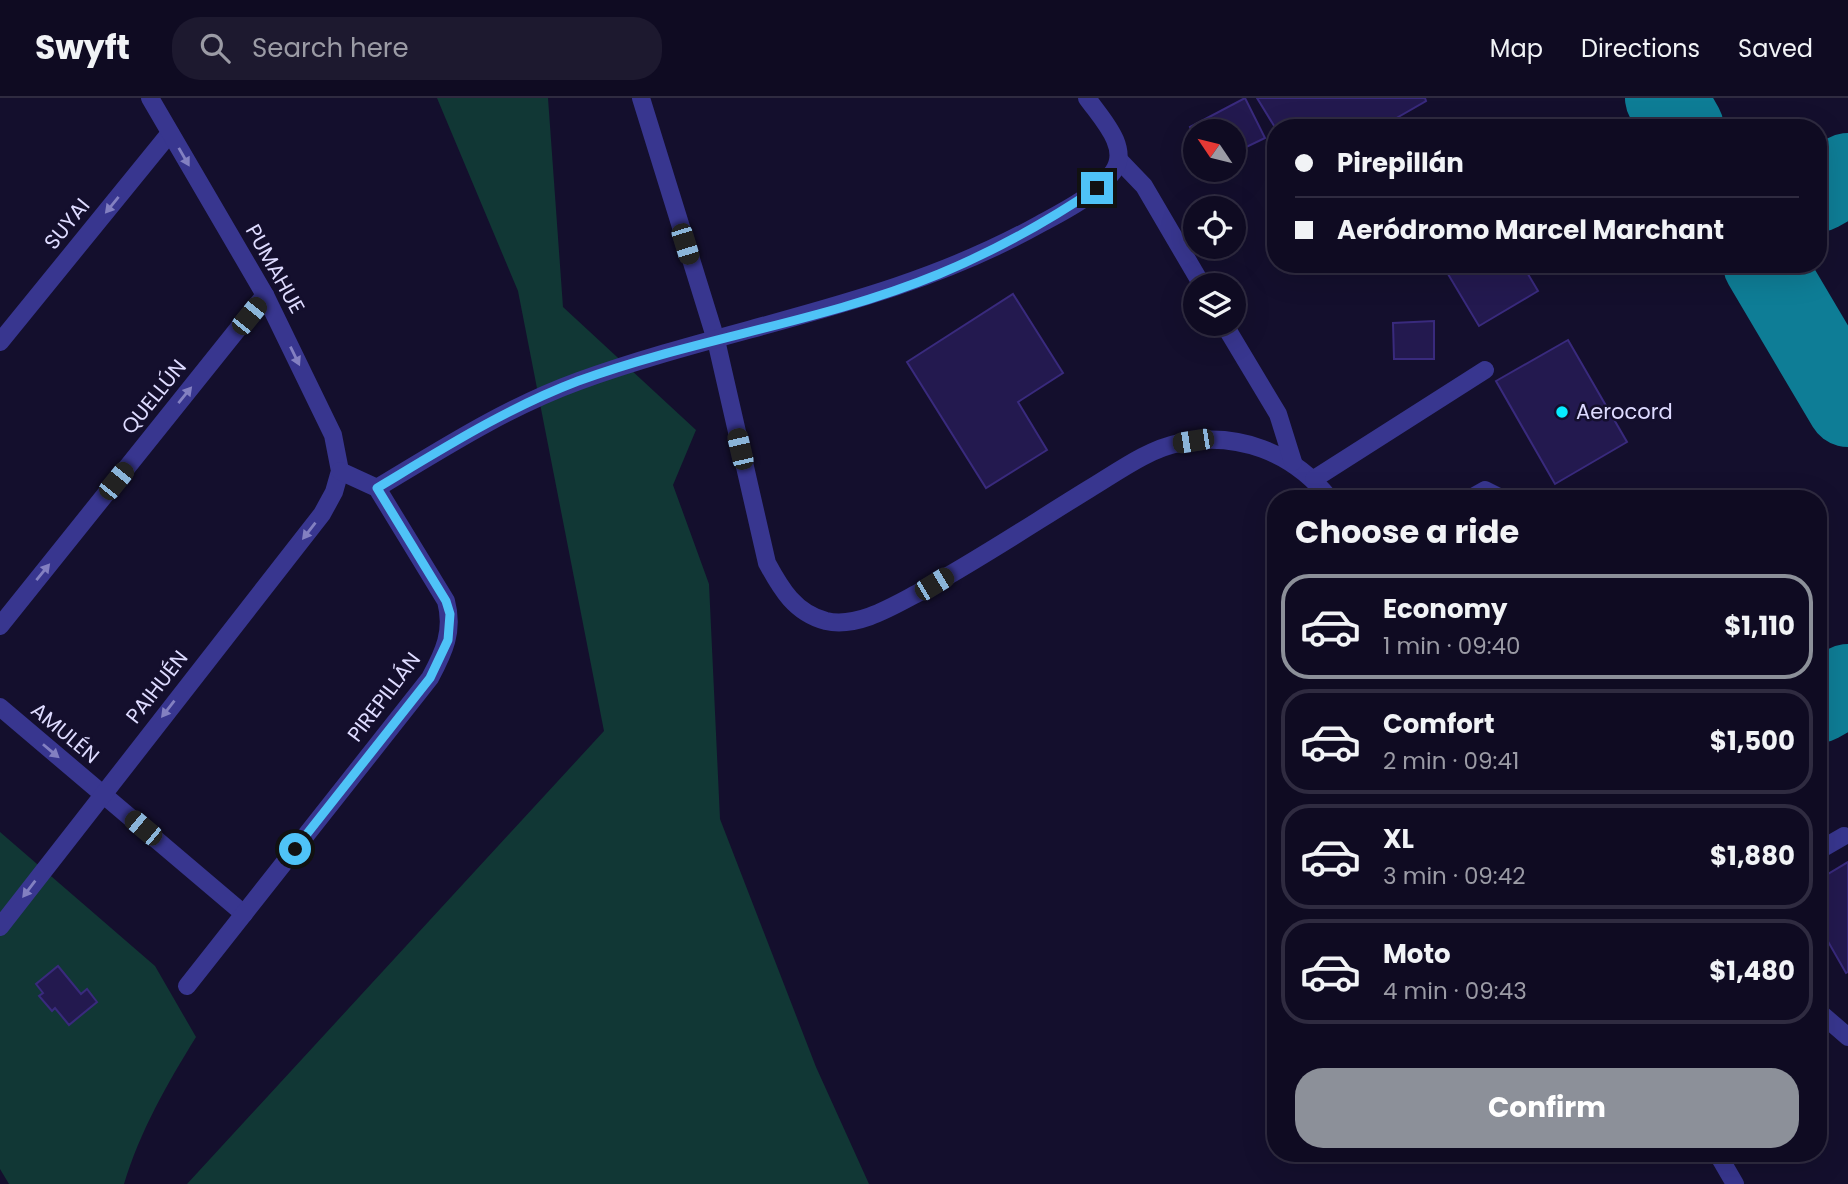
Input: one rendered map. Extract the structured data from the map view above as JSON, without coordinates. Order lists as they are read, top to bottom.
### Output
{
  "streets": {
    "street": [
      "SUYAI",
      "PUMAHUE",
      "QUELLÚN",
      "PAIHUÉN",
      "PIREPILLÁN",
      "AMULÉN"
    ]
  },
  "crossings": [
    ["SUYAI", "PUMAHUE"],
    ["PUMAHUE", "QUELLÚN"],
    ["PUMAHUE", "PAIHUÉN"],
    ["PAIHUÉN", "AMULÉN"]
  ],
  "one_way": [
    "SUYAI",
    "PUMAHUE",
    "QUELLÚN",
    "PAIHUÉN",
    "AMULÉN"
  ],
  "places": ["Aerocord"],
  "north": "top left",
  "page": {
    "header": "Swyft",
    "search": "Search here",
    "nav": ["Map", "Directions", "Saved"],
    "banner": ["Pirepillán", "Aeródromo Marcel Marchant"],
    "heading": "Choose a ride",
    "list": [
      {
        "name": "Economy",
        "note": "1 min · 09:40",
        "value": "$1,110"
      },
      {
        "name": "Comfort",
        "note": "2 min · 09:41",
        "value": "$1,500"
      },
      {
        "name": "XL",
        "note": "3 min · 09:42",
        "value": "$1,880"
      },
      {
        "name": "Moto",
        "note": "4 min · 09:43",
        "value": "$1,480"
      }
    ],
    "buttons": "Confirm"
  }
}
